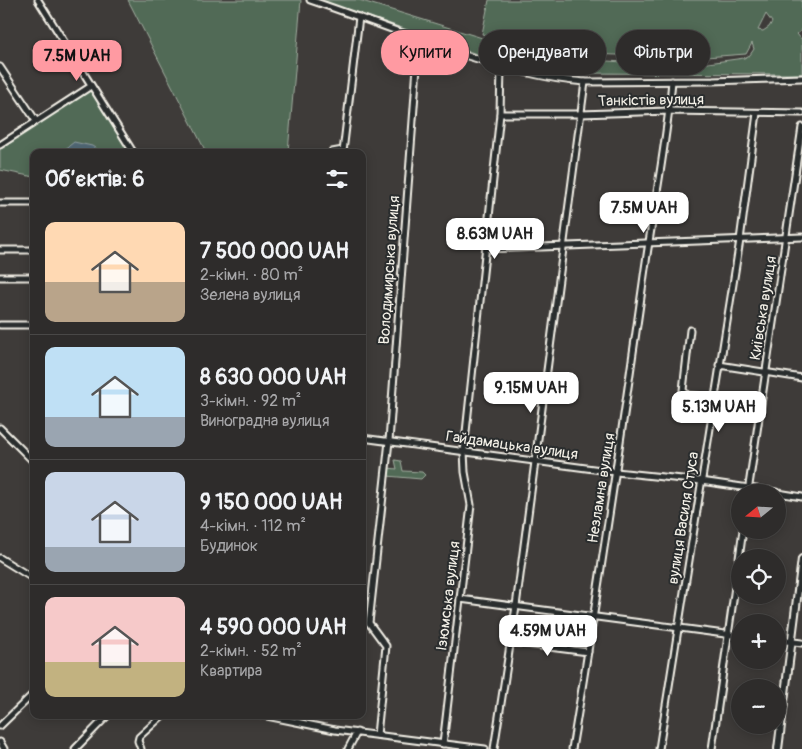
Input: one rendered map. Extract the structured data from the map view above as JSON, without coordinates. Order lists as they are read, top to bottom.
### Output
{
  "streets": {
    "street": [
      "Танкістів вулиця",
      "Володимирська вулиця",
      "Київська вулиця",
      "Гайдамацька вулиця",
      "Незламна вулиця",
      "вулиця Василя Стуса",
      "Ізюмська вулиця"
    ]
  },
  "crossings": [
    ["Танкістів вулиця", "Незламна вулиця"],
    ["Танкістів вулиця", "вулиця Василя Стуса"],
    ["Танкістів вулиця", "Ізюмська вулиця"],
    ["Володимирська вулиця", "Гайдамацька вулиця"],
    ["Гайдамацька вулиця", "Незламна вулиця"],
    ["Гайдамацька вулиця", "вулиця Василя Стуса"],
    ["Гайдамацька вулиця", "Ізюмська вулиця"]
  ],
  "north": "left",
  "page": {
    "chip": ["Купити", "Орендувати", "Фільтри"],
    "price": [
      "7.5M UAH",
      "7.5M UAH",
      "8.63M UAH",
      "9.15M UAH",
      "5.13M UAH",
      "4.59M UAH"
    ],
    "heading": "Об’єктів: 6",
    "list": [
      {
        "name": "7 500 000 UAH",
        "note": "2-кімн. · 80 m² · Зелена вулиця"
      },
      {
        "name": "8 630 000 UAH",
        "note": "3-кімн. · 92 m² · Виноградна вулиця"
      },
      {
        "name": "9 150 000 UAH",
        "note": "4-кімн. · 112 m² · Будинок"
      },
      {
        "name": "4 590 000 UAH",
        "note": "2-кімн. · 52 m² · Квартира"
      }
    ],
    "map_buttons": ["+", "−"]
  }
}
